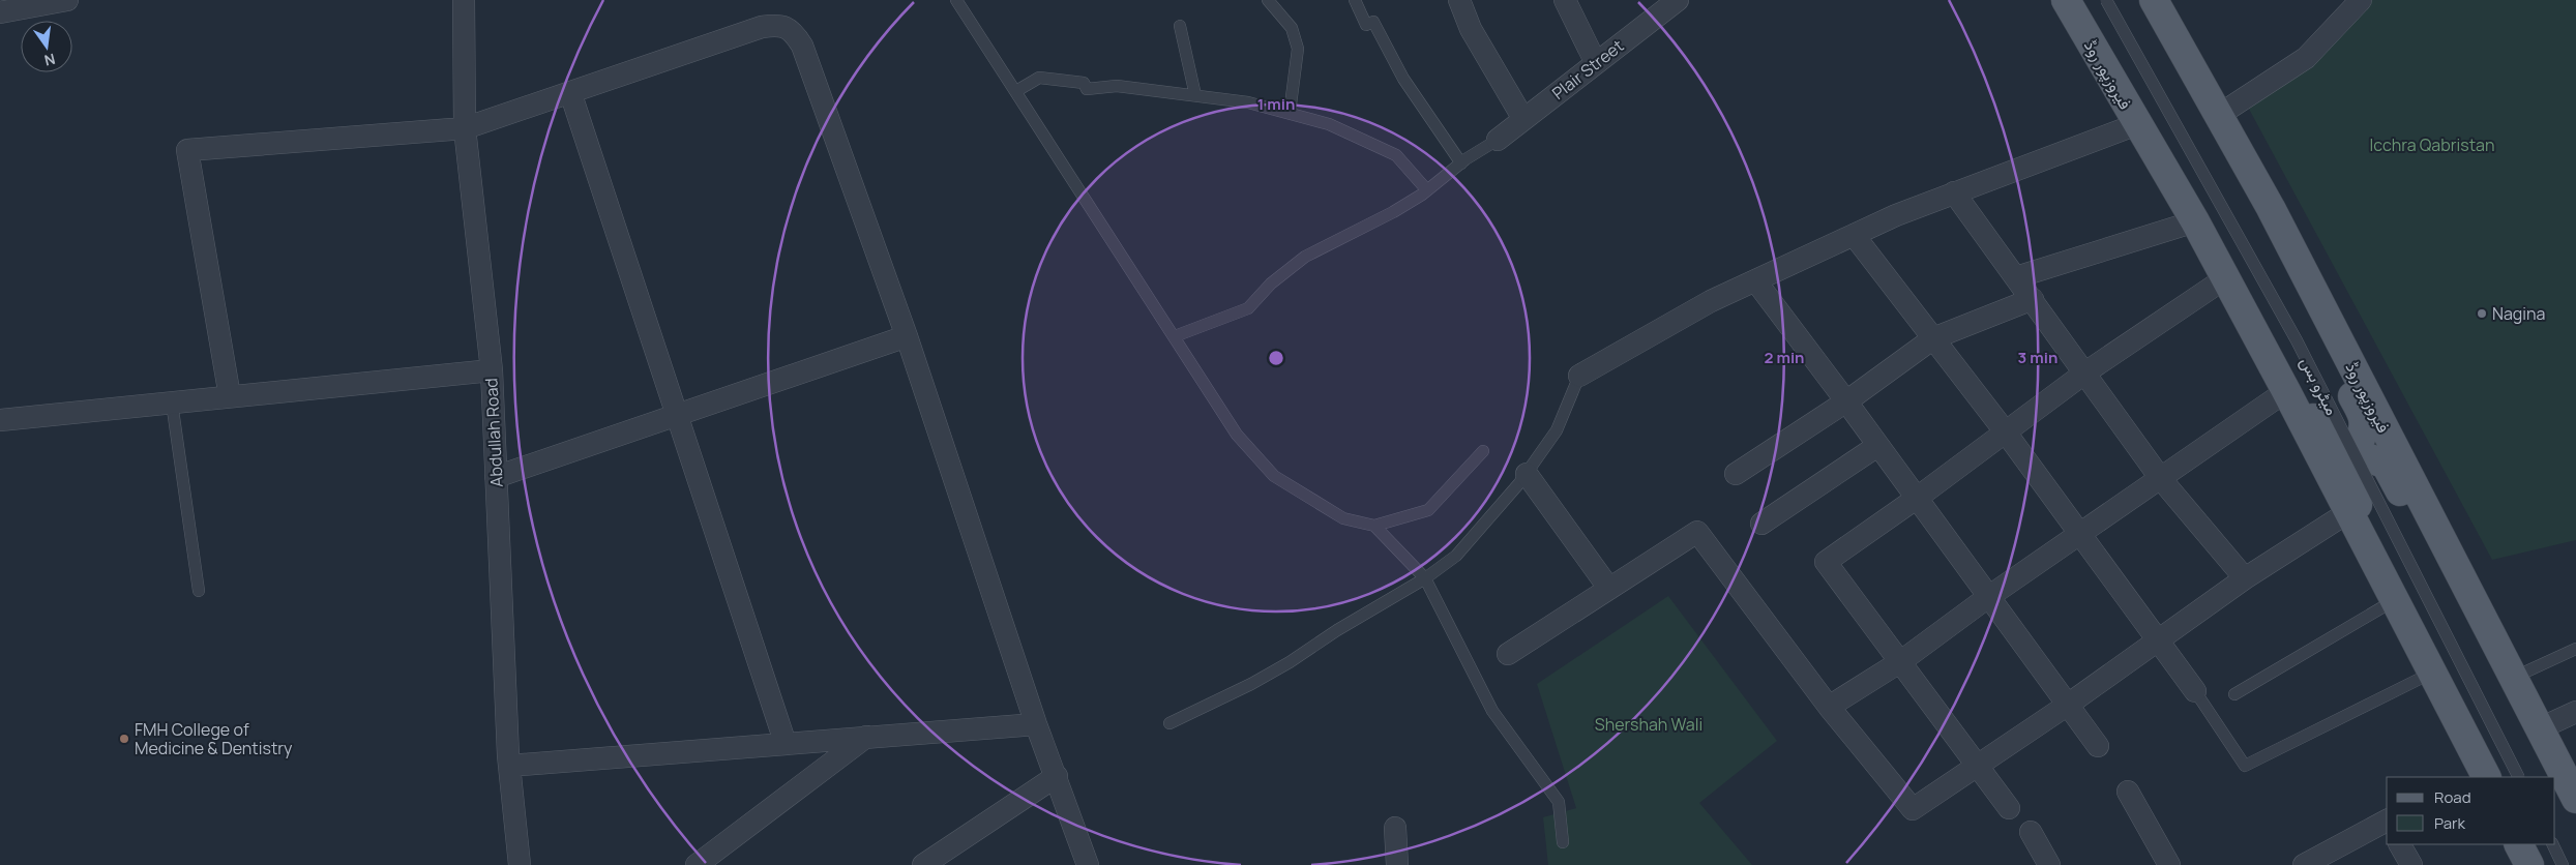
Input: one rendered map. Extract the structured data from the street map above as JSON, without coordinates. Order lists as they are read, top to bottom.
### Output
{
  "streets": {
    "main road": ["فیروزپور روڈ"],
    "street": ["Plair Street", "Abdullah Road"],
    "lane": ["میٹرو بس"]
  },
  "parks": ["Icchra Qabristan", "Shershah Wali"],
  "places": ["Nagina", "FMH College of Medicine & Dentistry"],
  "legend": ["Road", "Park"],
  "north": "bottom",
  "rings": ["1 min", "2 min", "3 min"]
}
